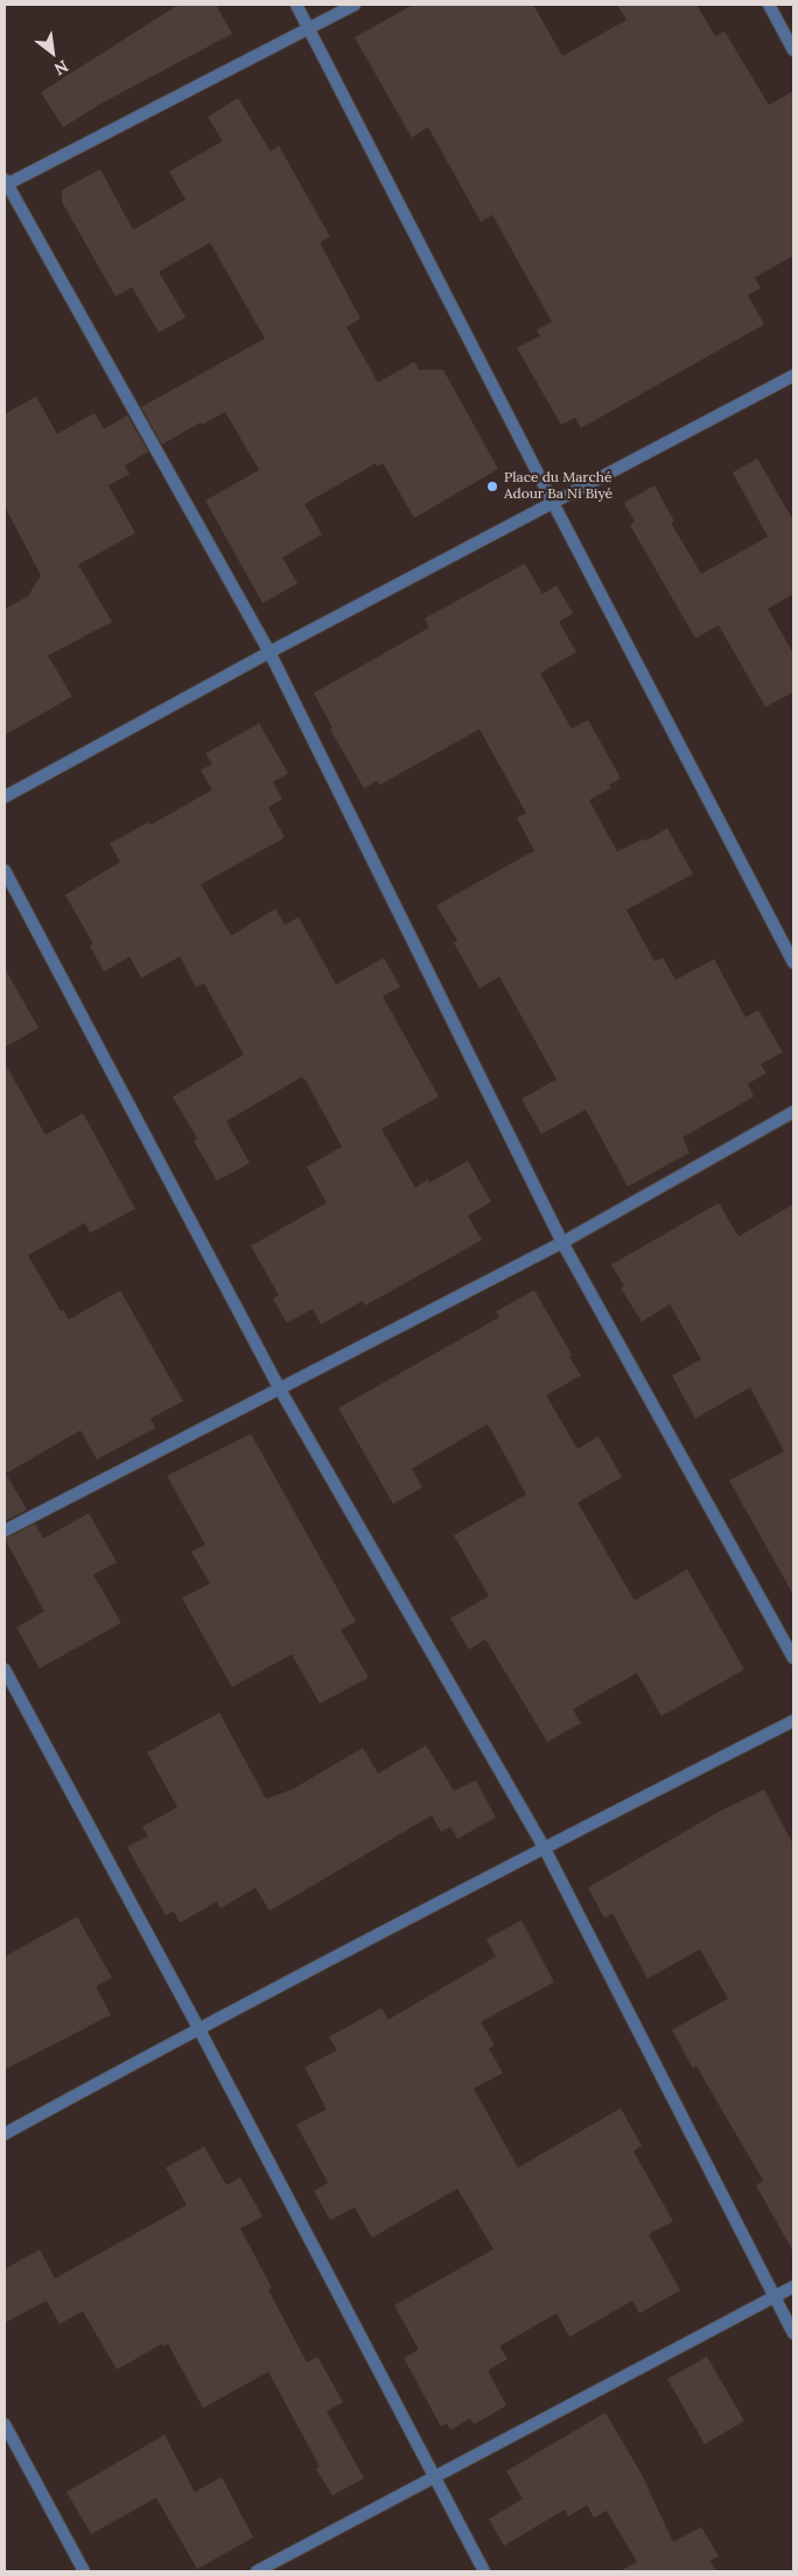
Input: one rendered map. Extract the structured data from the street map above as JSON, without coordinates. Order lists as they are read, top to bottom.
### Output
{
  "places": ["Place du Marché Adour Ba Ni Biyé"],
  "north": "bottom right"
}
